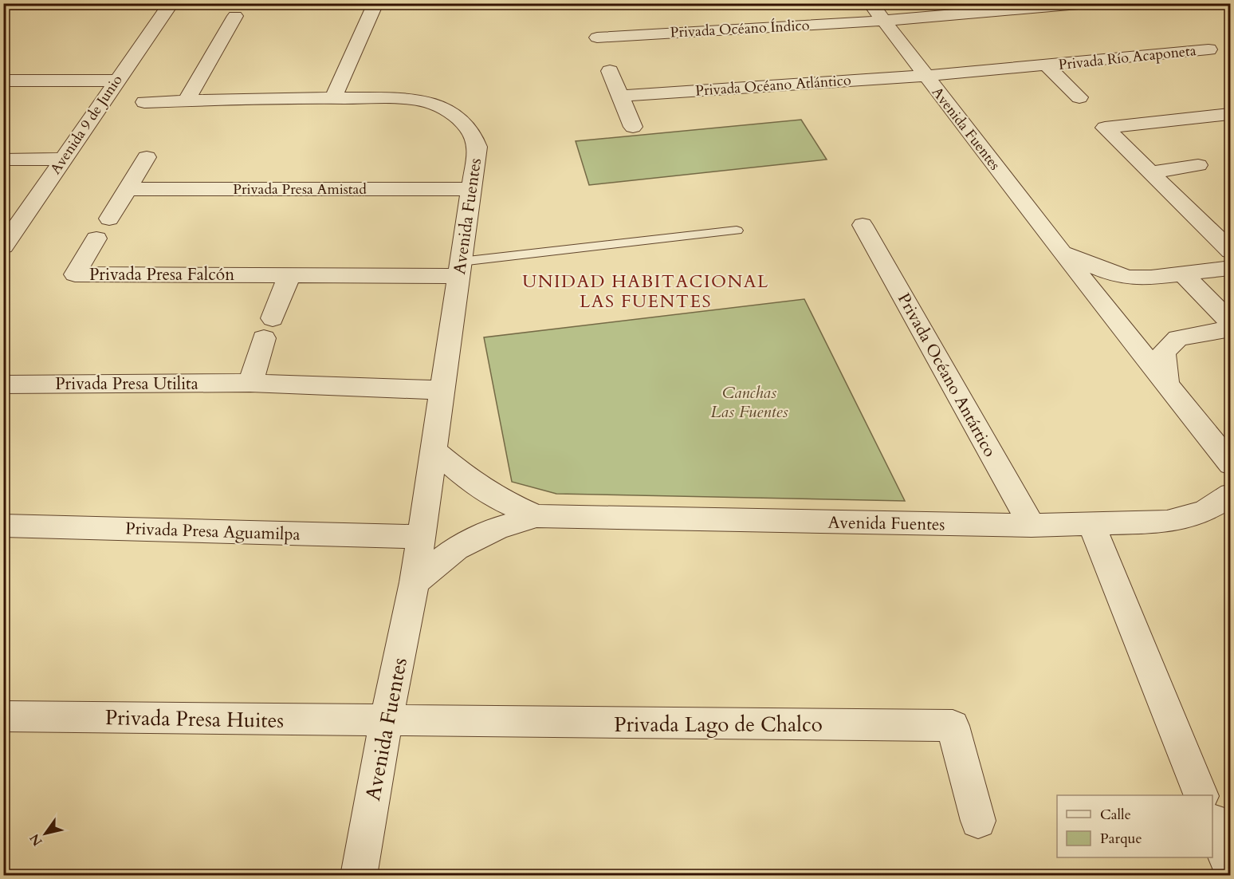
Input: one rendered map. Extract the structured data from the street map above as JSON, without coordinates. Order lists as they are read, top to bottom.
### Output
{
  "streets": {
    "street": [
      "Privada Océano Índico",
      "Privada Río Acaponeta",
      "Privada Océano Atlántico",
      "Avenida 9 de Junio",
      "Avenida Fuentes",
      "Privada Presa Amistad",
      "Privada Presa Falcón",
      "Privada Océano Antártico",
      "Privada Presa Utilita",
      "Privada Presa Aguamilpa",
      "Privada Presa Huites",
      "Privada Lago de Chalco"
    ]
  },
  "crossings": [
    ["Privada Océano Índico", "Privada Océano Atlántico"],
    ["Privada Océano Índico", "Avenida Fuentes"],
    ["Privada Río Acaponeta", "Privada Océano Atlántico"],
    ["Privada Río Acaponeta", "Avenida Fuentes"],
    ["Privada Océano Atlántico", "Avenida Fuentes"],
    ["Avenida Fuentes", "Privada Presa Amistad"],
    ["Avenida Fuentes", "Privada Presa Falcón"],
    ["Avenida Fuentes", "Privada Océano Antártico"],
    ["Avenida Fuentes", "Privada Presa Utilita"],
    ["Avenida Fuentes", "Privada Presa Aguamilpa"],
    ["Avenida Fuentes", "Privada Presa Huites"],
    ["Avenida Fuentes", "Privada Lago de Chalco"],
    ["Privada Presa Huites", "Privada Lago de Chalco"]
  ],
  "districts": ["UNIDAD HABITACIONAL LAS FUENTES"],
  "parks": ["Canchas Las Fuentes"],
  "legend": ["Calle", "Parque"],
  "north": "bottom left"
}
